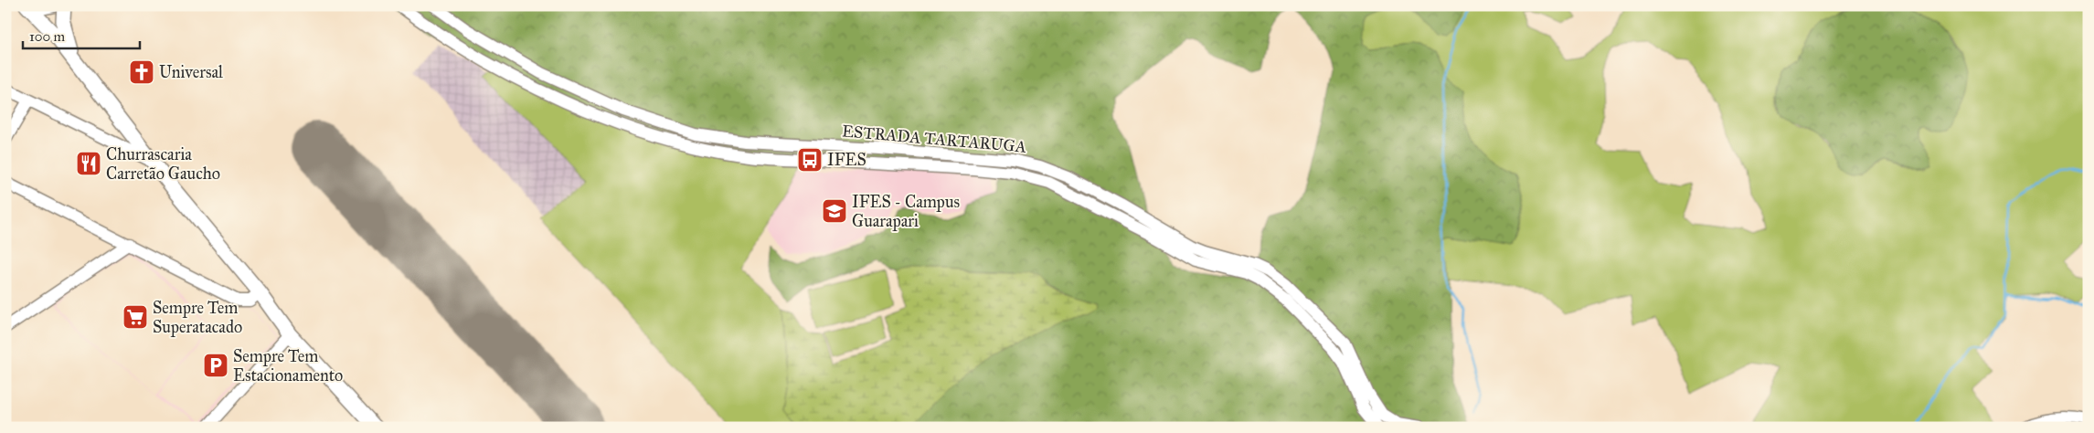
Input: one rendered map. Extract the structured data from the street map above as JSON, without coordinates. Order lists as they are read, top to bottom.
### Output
{
  "streets": {
    "street": ["ESTRADA TARTARUGA"]
  },
  "places": {
    "church": ["Universal"],
    "bus stop": ["IFES"],
    "restaurant": ["Churrascaria Carretão Gaucho"],
    "school or university": ["IFES - Campus Guarapari"],
    "supermarket": ["Sempre Tem Superatacado"],
    "parking": ["Sempre Tem Estacionamento"]
  },
  "scale_bar": "100 m"
}
